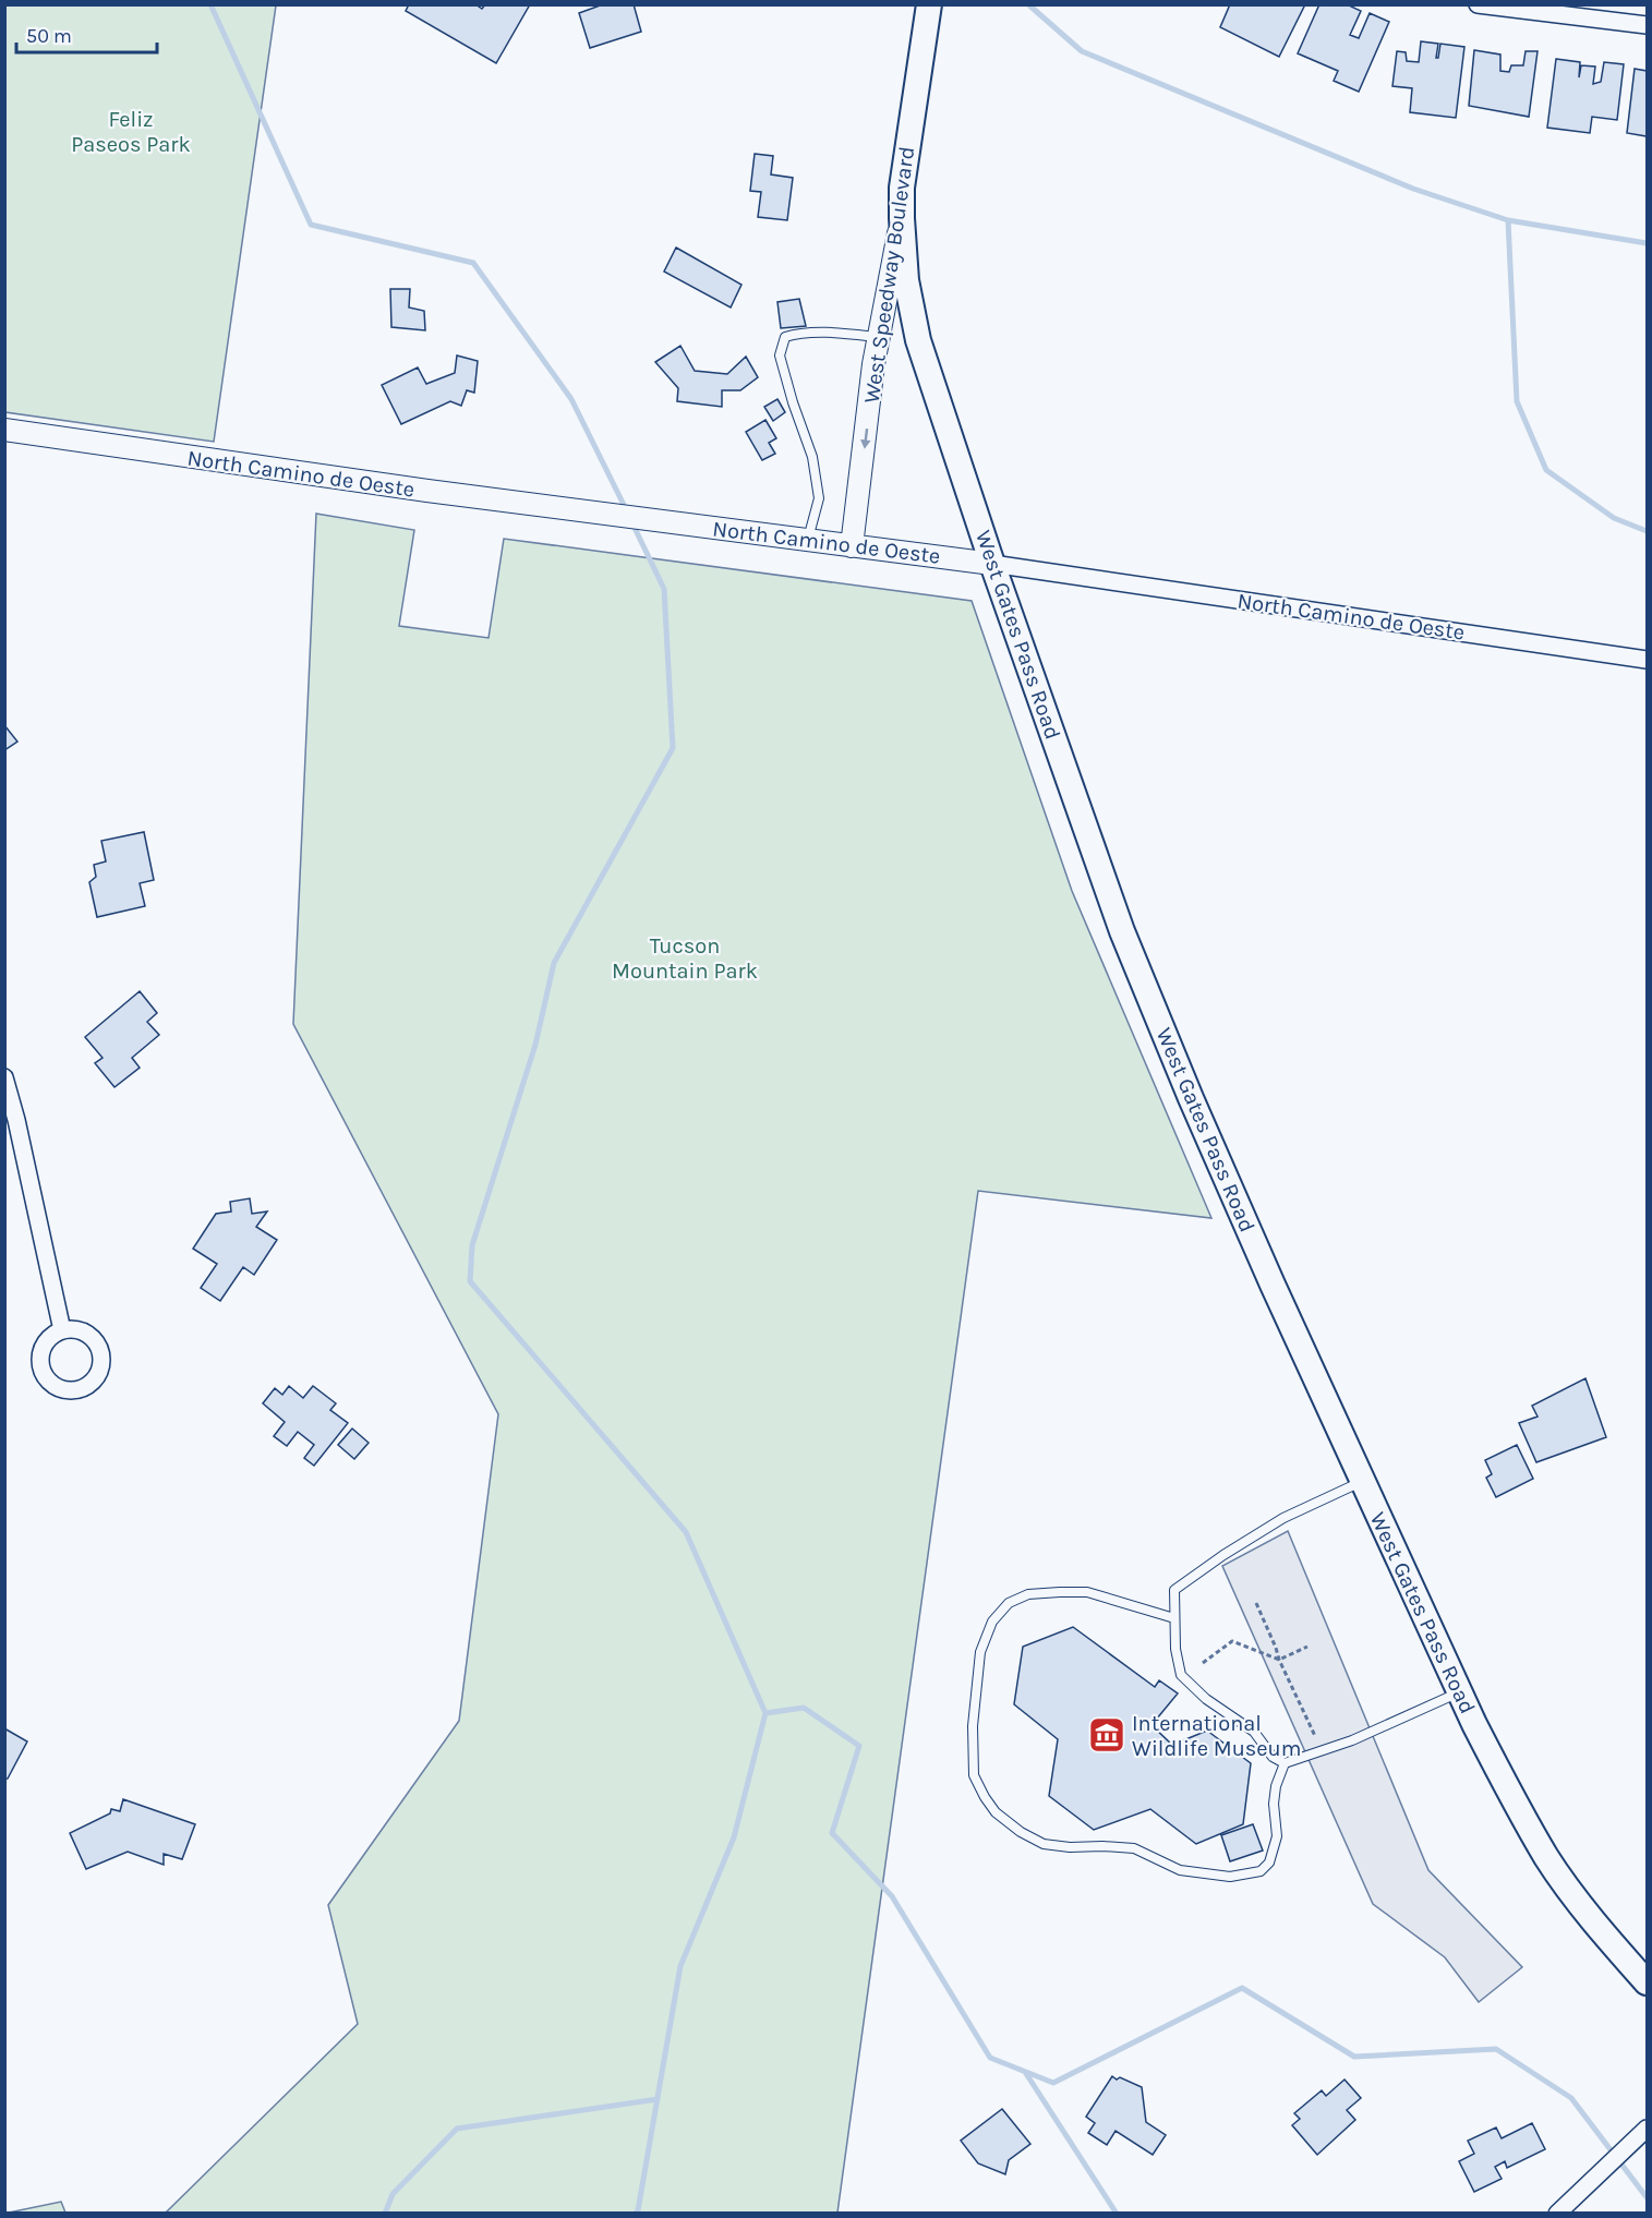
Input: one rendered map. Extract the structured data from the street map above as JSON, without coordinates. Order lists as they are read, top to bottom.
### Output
{
  "streets": {
    "main road": ["West Speedway Boulevard", "West Gates Pass Road"],
    "street": ["North Camino de Oeste"]
  },
  "crossings": [
    ["West Speedway Boulevard", "North Camino de Oeste"],
    ["West Speedway Boulevard", "West Gates Pass Road"],
    ["North Camino de Oeste", "West Gates Pass Road"]
  ],
  "one_way": ["West Speedway Boulevard"],
  "parks": ["Feliz Paseos Park", "Tucson Mountain Park"],
  "places": {
    "museum": ["International Wildlife Museum"]
  },
  "scale_bar": "50 m"
}
